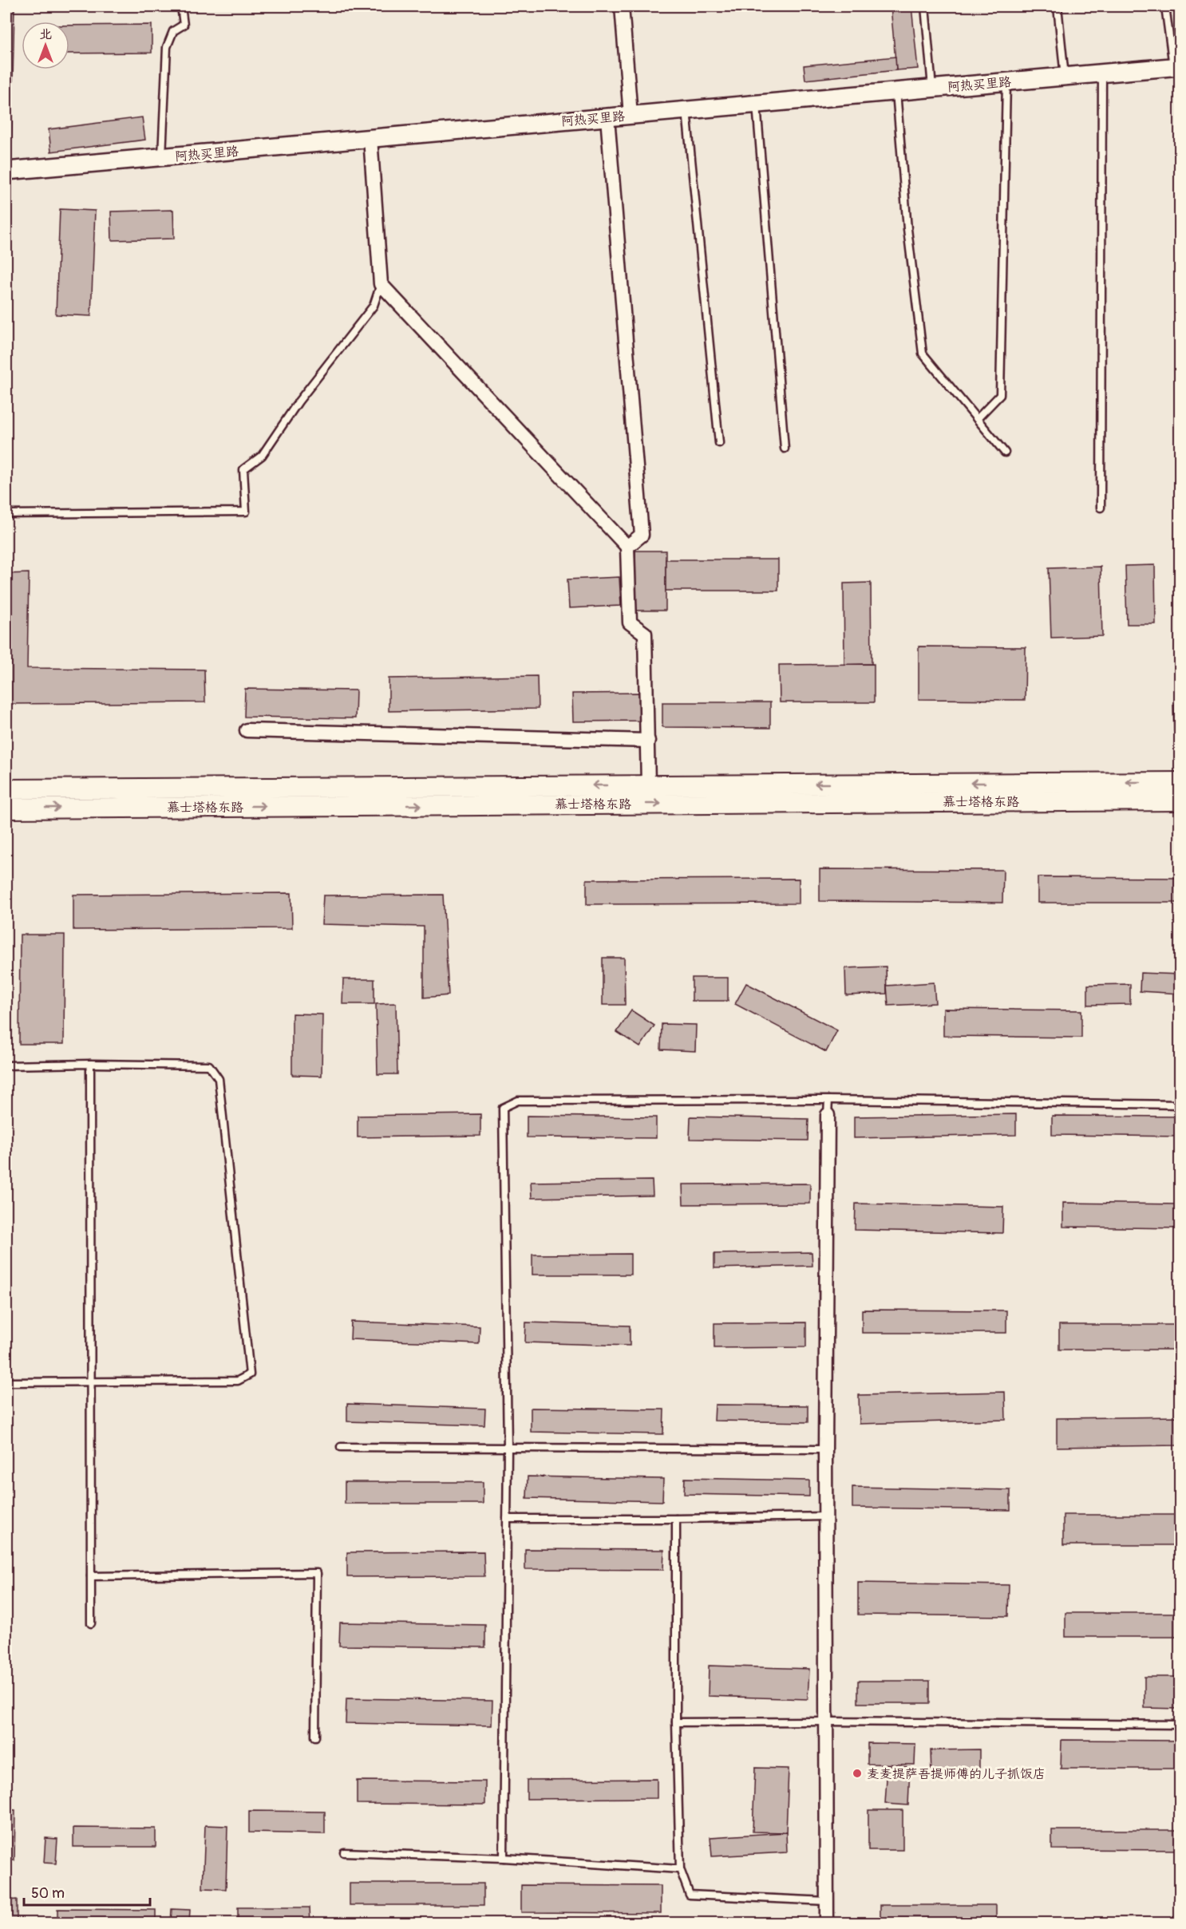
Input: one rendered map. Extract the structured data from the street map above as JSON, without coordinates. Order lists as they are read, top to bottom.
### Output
{
  "streets": {
    "main road": ["慕士塔格东路"],
    "street": ["阿热买里路"]
  },
  "places": ["麦麦提萨吾提师傅的儿子抓饭店"],
  "scale_bar": "50 m",
  "north": "top"
}
